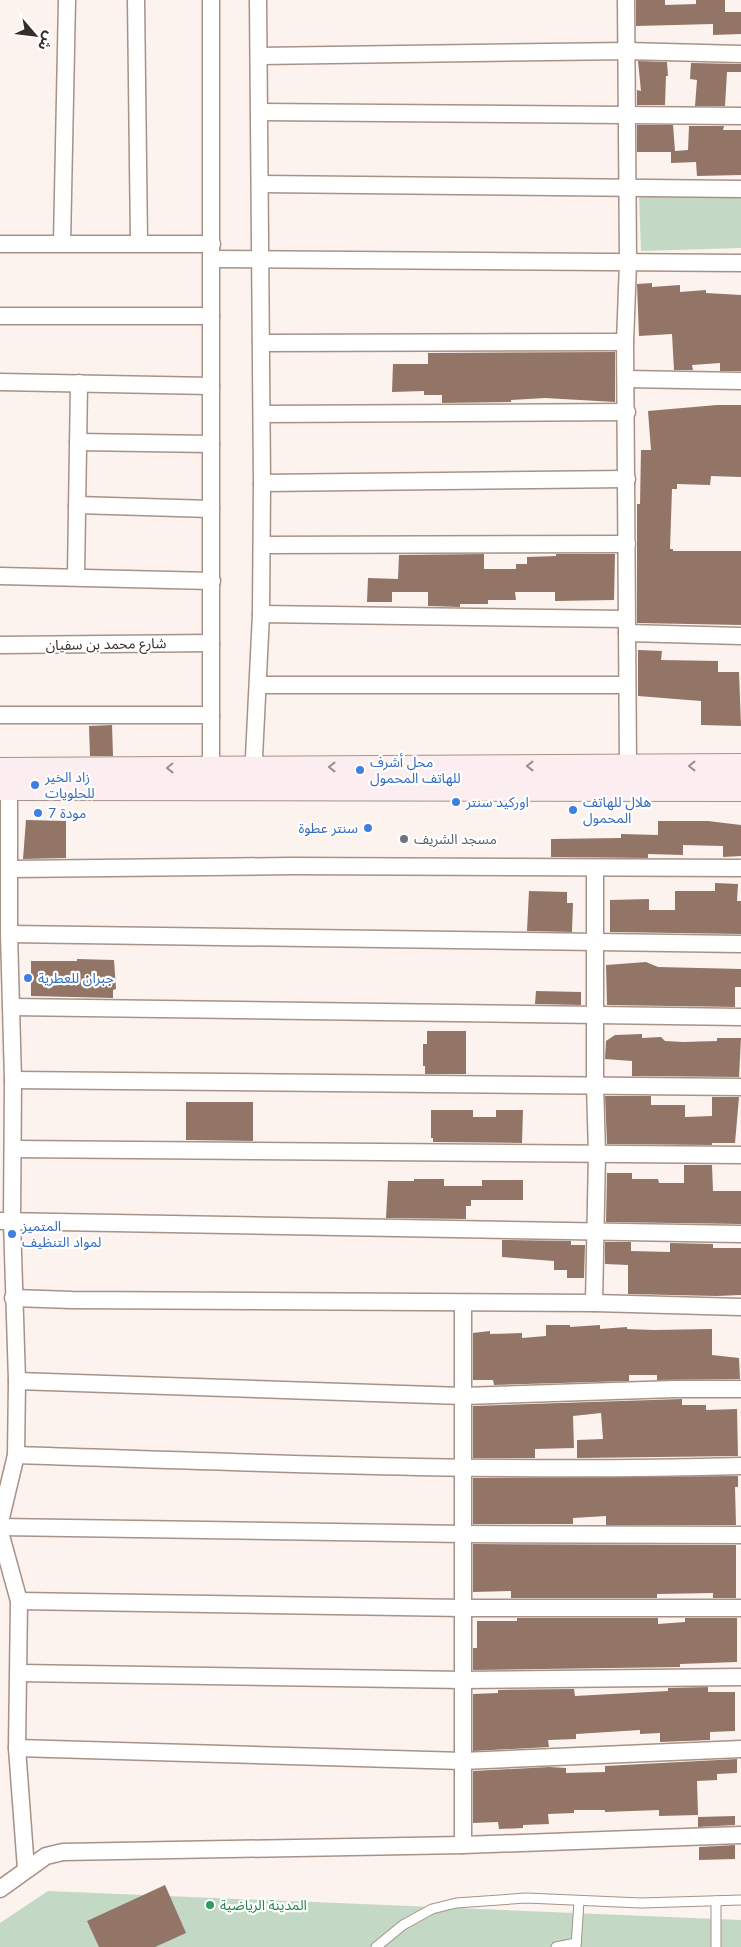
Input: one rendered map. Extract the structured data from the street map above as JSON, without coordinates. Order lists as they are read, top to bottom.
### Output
{
  "streets": {
    "street": ["شارع محمد بن سفيان"]
  },
  "places": [
    "محل أشرف للهاتف المحمول",
    "زاد الخير للحلويات",
    "اوركيد سنتر",
    "هلال للهاتف المحمول",
    "مودة 7",
    "سنتر عطوة",
    "مسجد الشريف",
    "جبران للعطرية",
    "المتميز لمواد التنظيف",
    "المدينة الرياضية"
  ],
  "north": "bottom right"
}
